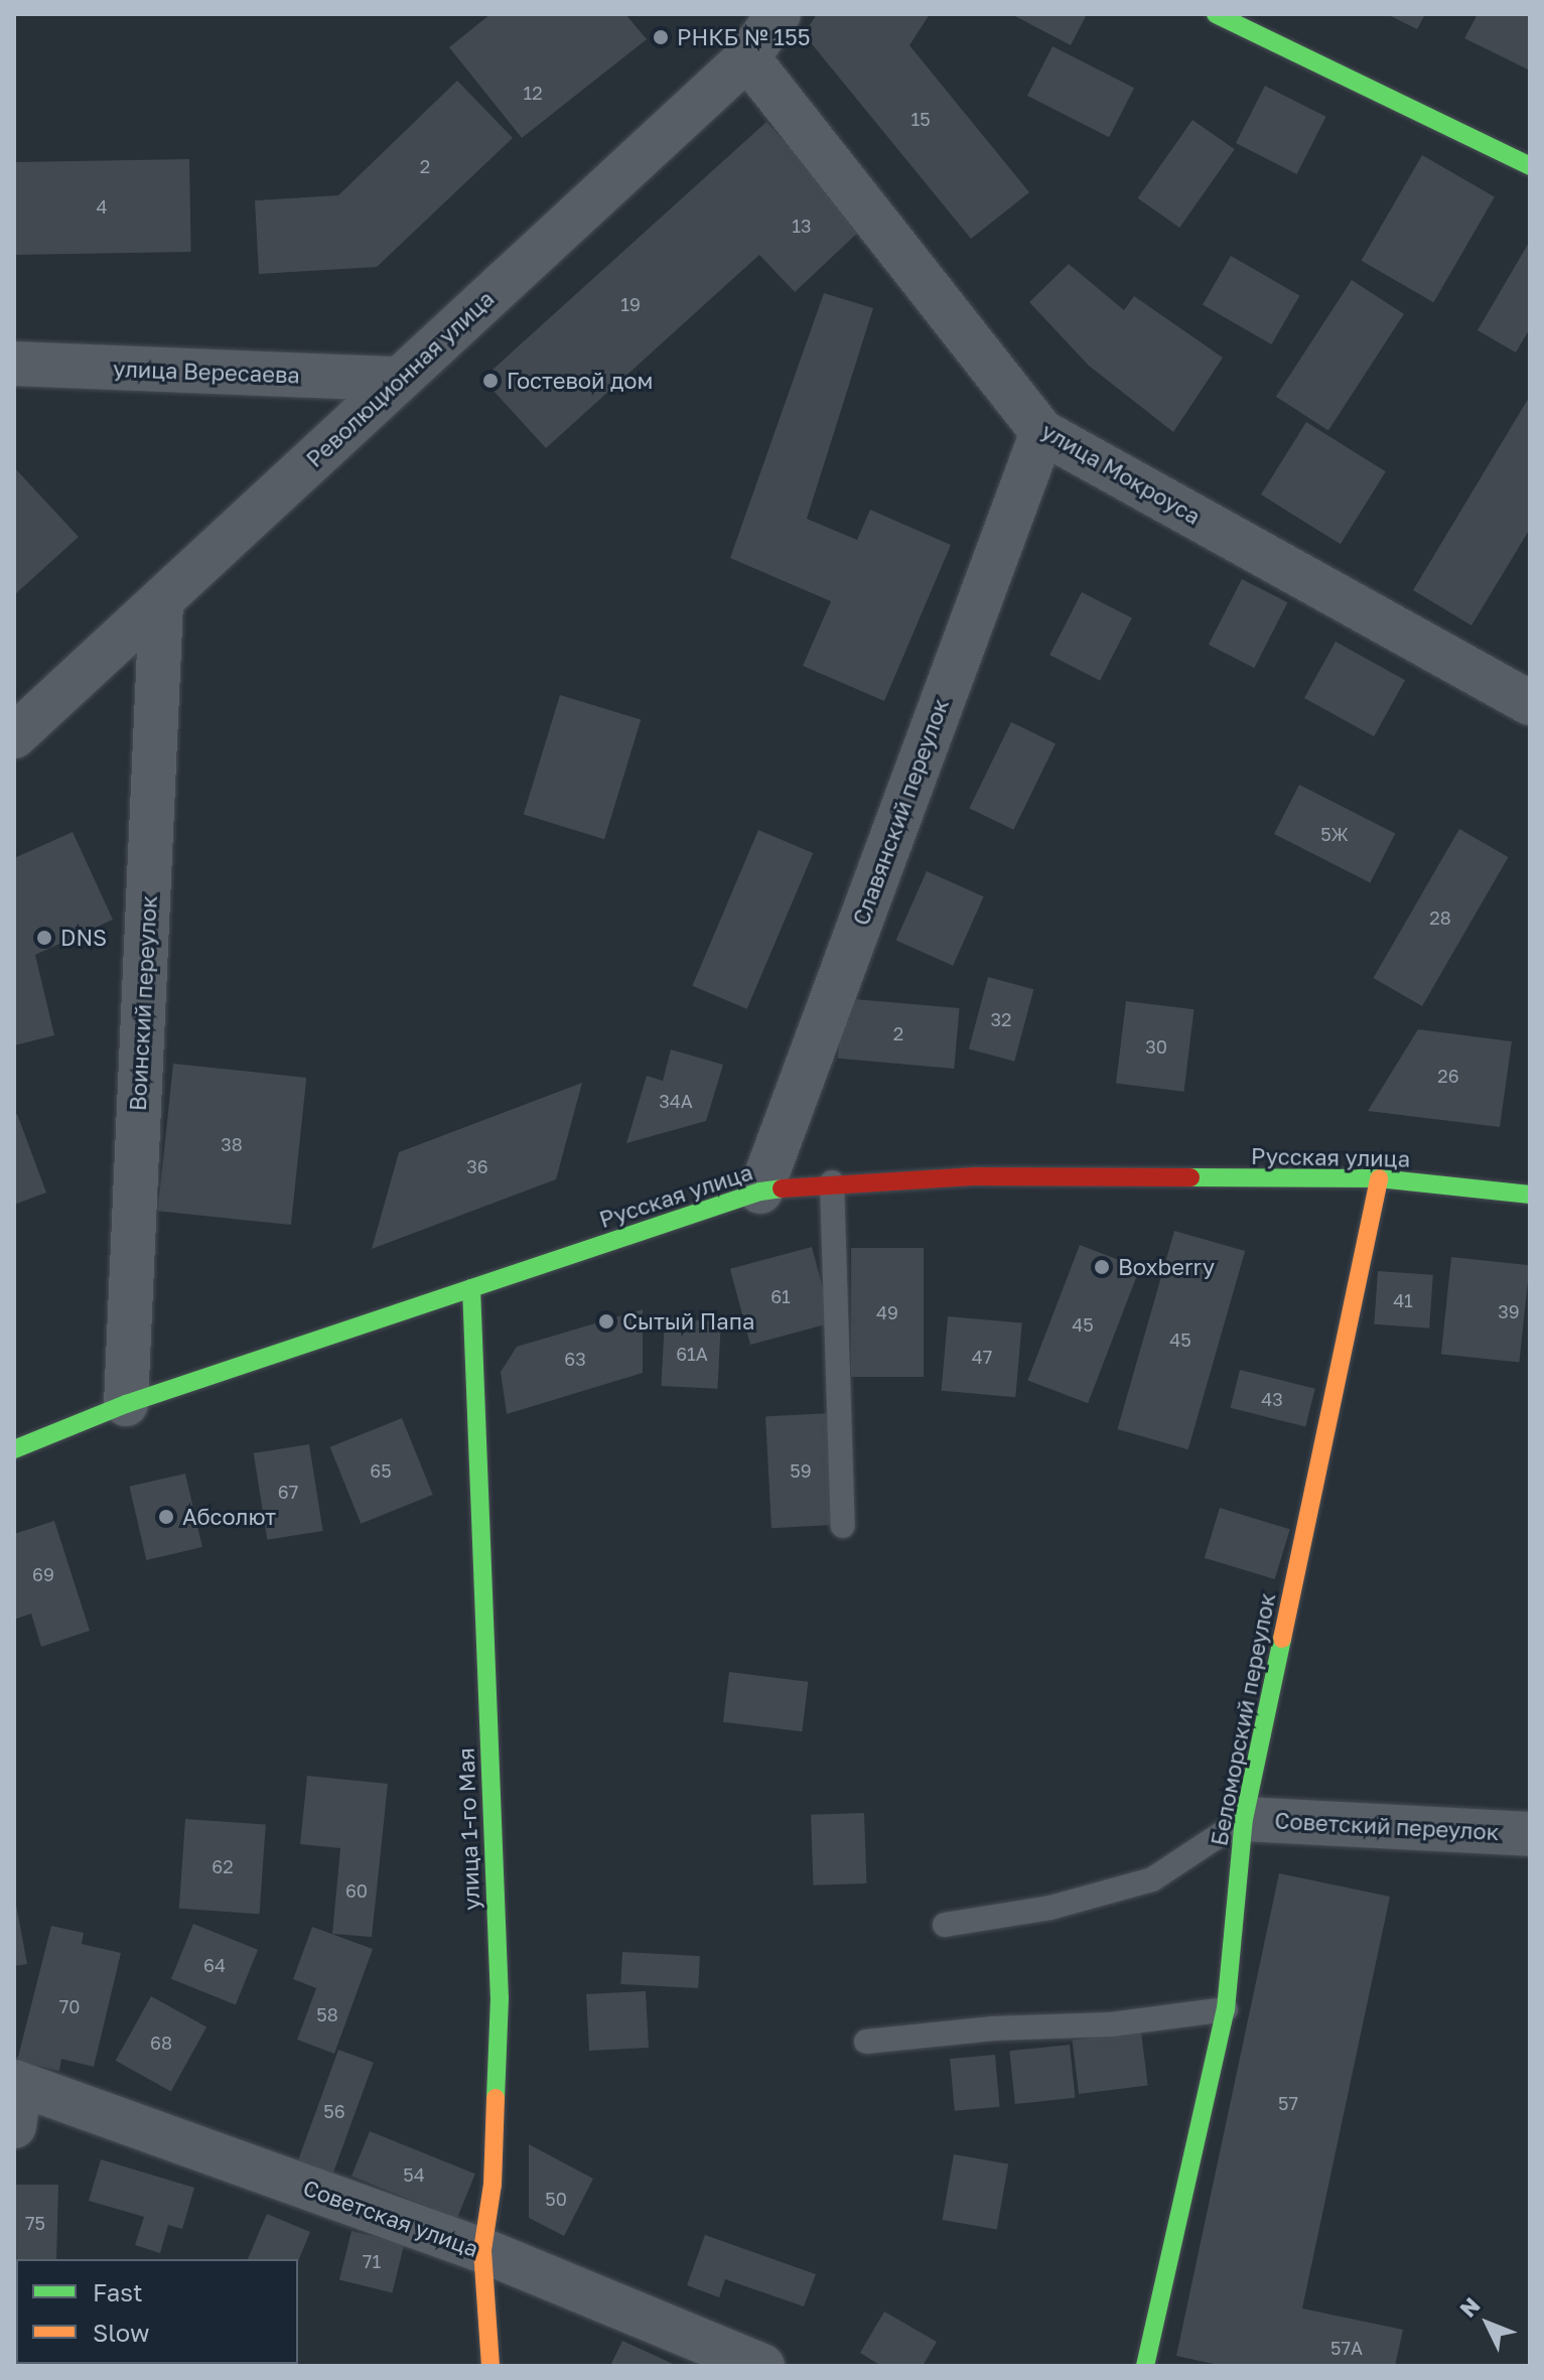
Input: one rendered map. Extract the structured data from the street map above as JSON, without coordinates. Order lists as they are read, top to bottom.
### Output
{
  "streets": {
    "street": [
      "улица Вересаева",
      "Революционная улица",
      "улица Мокроуса",
      "Славянский переулок",
      "Воинский переулок",
      "Русская улица",
      "Беломорский переулок",
      "Советский переулок",
      "улица 1-го Мая",
      "Советская улица"
    ]
  },
  "crossings": [
    ["улица Вересаева", "Революционная улица"],
    ["Революционная улица", "улица Мокроуса"],
    ["Революционная улица", "Воинский переулок"],
    ["улица Мокроуса", "Славянский переулок"],
    ["Славянский переулок", "Русская улица"],
    ["Воинский переулок", "Русская улица"],
    ["Русская улица", "Беломорский переулок"],
    ["Русская улица", "улица 1-го Мая"],
    ["Беломорский переулок", "Советский переулок"],
    ["улица 1-го Мая", "Советская улица"]
  ],
  "places": [
    "РНКБ № 155",
    "Гостевой дом",
    "DNS",
    "Boxberry",
    "Сытый Папа",
    "Абсолют"
  ],
  "house_numbers": [
    "12",
    "15",
    "2",
    "4",
    "13",
    "19",
    "5Ж",
    "28",
    "32",
    "2",
    "30",
    "26",
    "34А",
    "38",
    "36",
    "61",
    "41",
    "39",
    "49",
    "45",
    "45",
    "61А",
    "47",
    "63",
    "43",
    "65",
    "59",
    "67",
    "69",
    "62",
    "60",
    "64",
    "70",
    "58",
    "68",
    "57",
    "56",
    "54",
    "50",
    "75",
    "71",
    "57А"
  ],
  "legend": ["Fast", "Slow"],
  "north": "top left"
}
